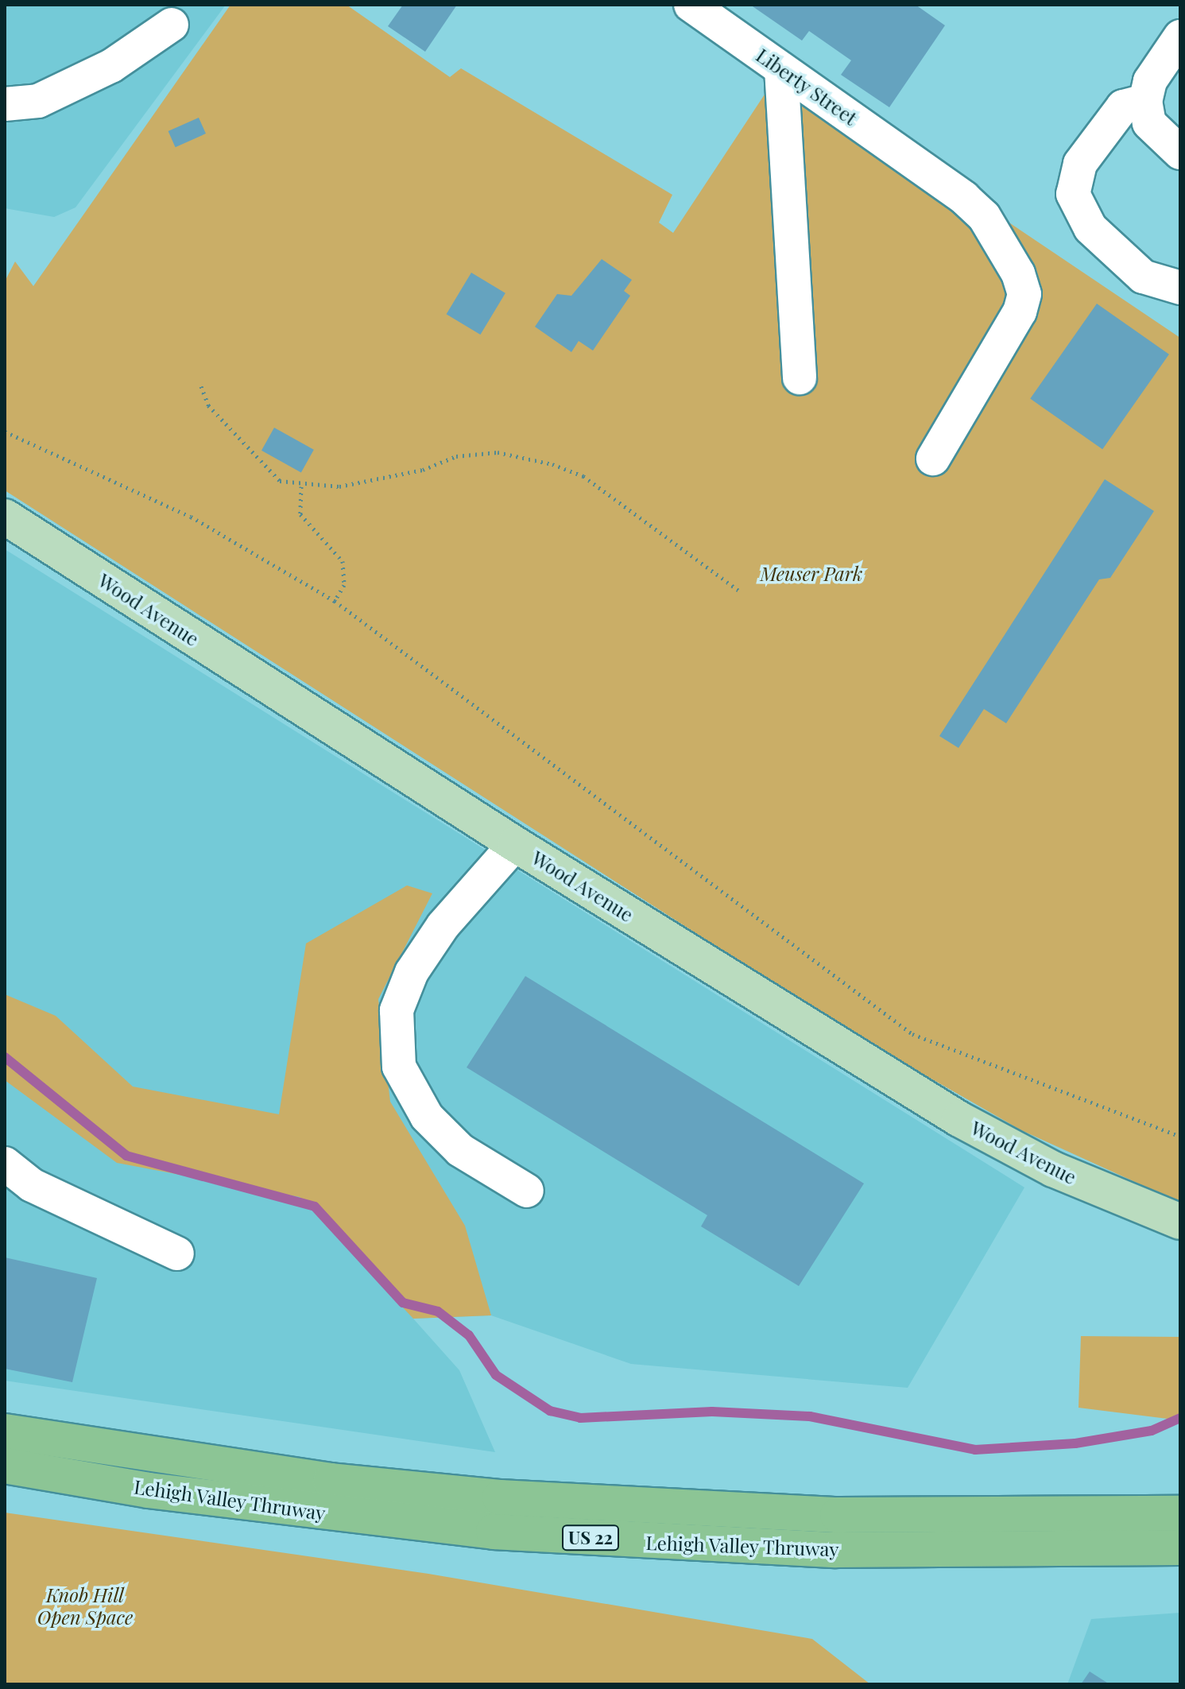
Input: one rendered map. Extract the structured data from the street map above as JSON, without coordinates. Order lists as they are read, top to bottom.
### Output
{
  "streets": {
    "highway": ["Lehigh Valley Thruway", "US 22"],
    "main road": ["Wood Avenue"],
    "street": ["Liberty Street"]
  },
  "parks": ["Meuser Park", "Knob Hill Open Space"]
}
